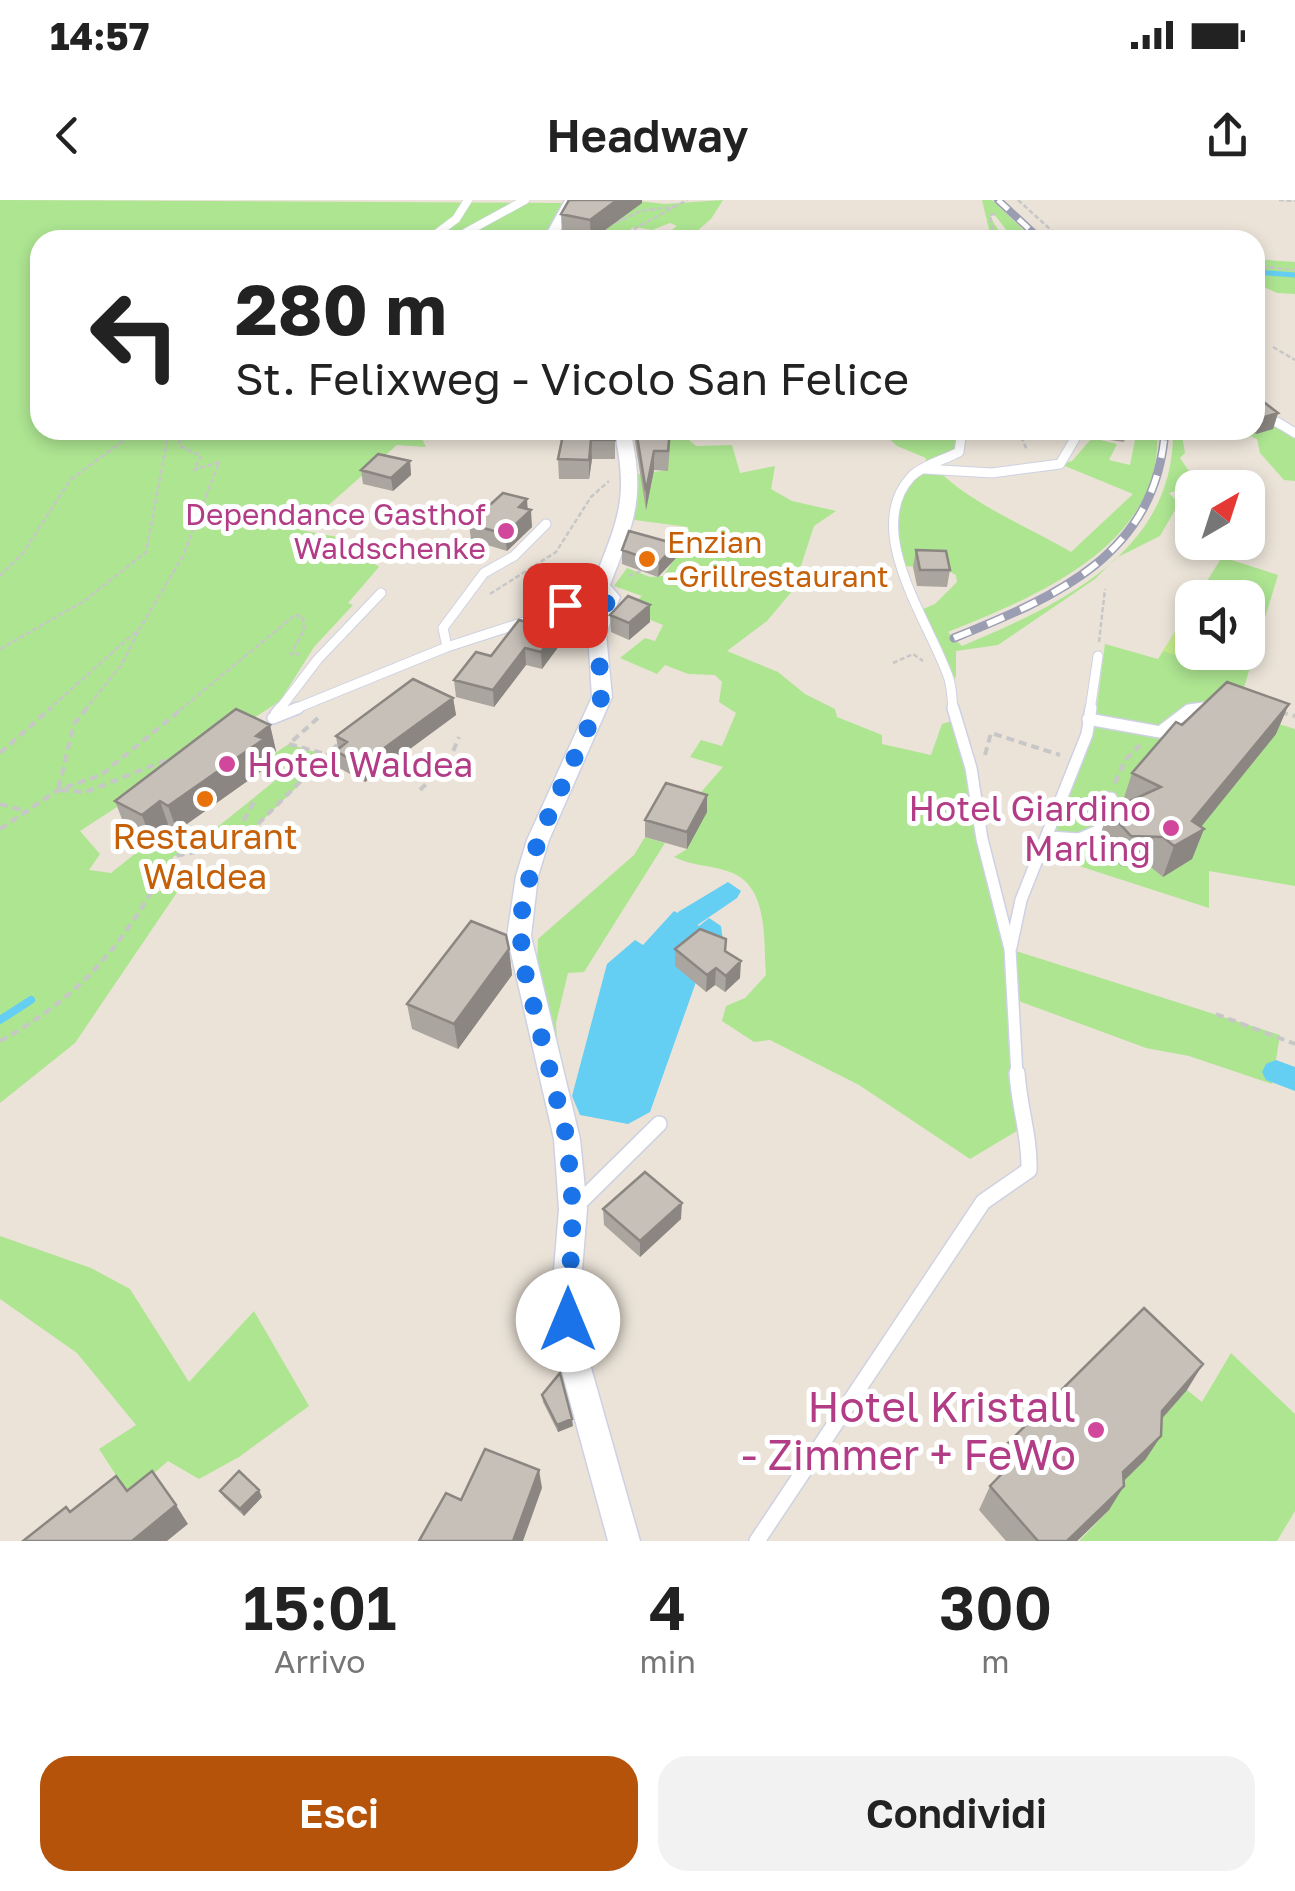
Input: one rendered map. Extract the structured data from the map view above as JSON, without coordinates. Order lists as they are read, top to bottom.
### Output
{
  "places": [
    "Dependance Gasthof Waldschenke",
    "Enzian -Grillrestaurant",
    "Hotel Waldea",
    "Restaurant Waldea",
    "Hotel Giardino Marling",
    "Hotel Kristall - Zimmer + FeWo"
  ],
  "north": "top right",
  "page": {
    "status": "14:57",
    "header": "Headway",
    "turn": ["280 m", "St. Felixweg - Vicolo San Felice"],
    "eta": [
      "15:01",
      "Arrivo",
      "4",
      "min",
      "300",
      "m"
    ],
    "buttons": ["Esci", "Condividi"]
  }
}
